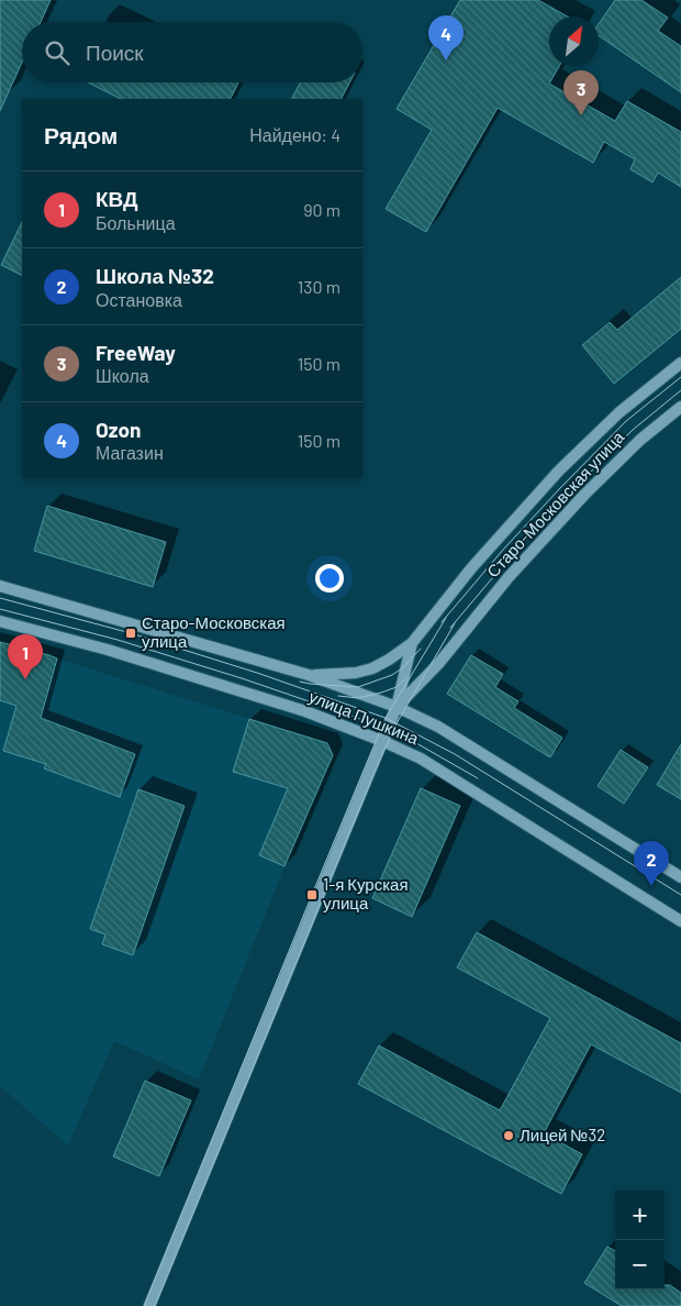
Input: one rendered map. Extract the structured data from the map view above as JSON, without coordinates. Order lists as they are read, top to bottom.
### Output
{
  "streets": {
    "main road": ["Старо-Московская улица", "улица Пушкина"]
  },
  "crossings": [
    ["Старо-Московская улица", "улица Пушкина"]
  ],
  "places": {
    "transit": ["Старо-Московская улица", "1-я Курская улица"],
    "other": ["Лицей №32"]
  },
  "north": "top right",
  "page": {
    "pins": [
      "4",
      "3",
      "1",
      "2"
    ],
    "search": "Поиск",
    "heading": ["Рядом", "Найдено: 4"],
    "list": [
      {
        "mark": "1",
        "name": "КВД",
        "note": "Больница",
        "value": "90 m"
      },
      {
        "mark": "2",
        "name": "Школа №32",
        "note": "Остановка",
        "value": "130 m"
      },
      {
        "mark": "3",
        "name": "FreeWay",
        "note": "Школа",
        "value": "150 m"
      },
      {
        "mark": "4",
        "name": "Ozon",
        "note": "Магазин",
        "value": "150 m"
      }
    ],
    "map_buttons": ["+", "−"]
  }
}
